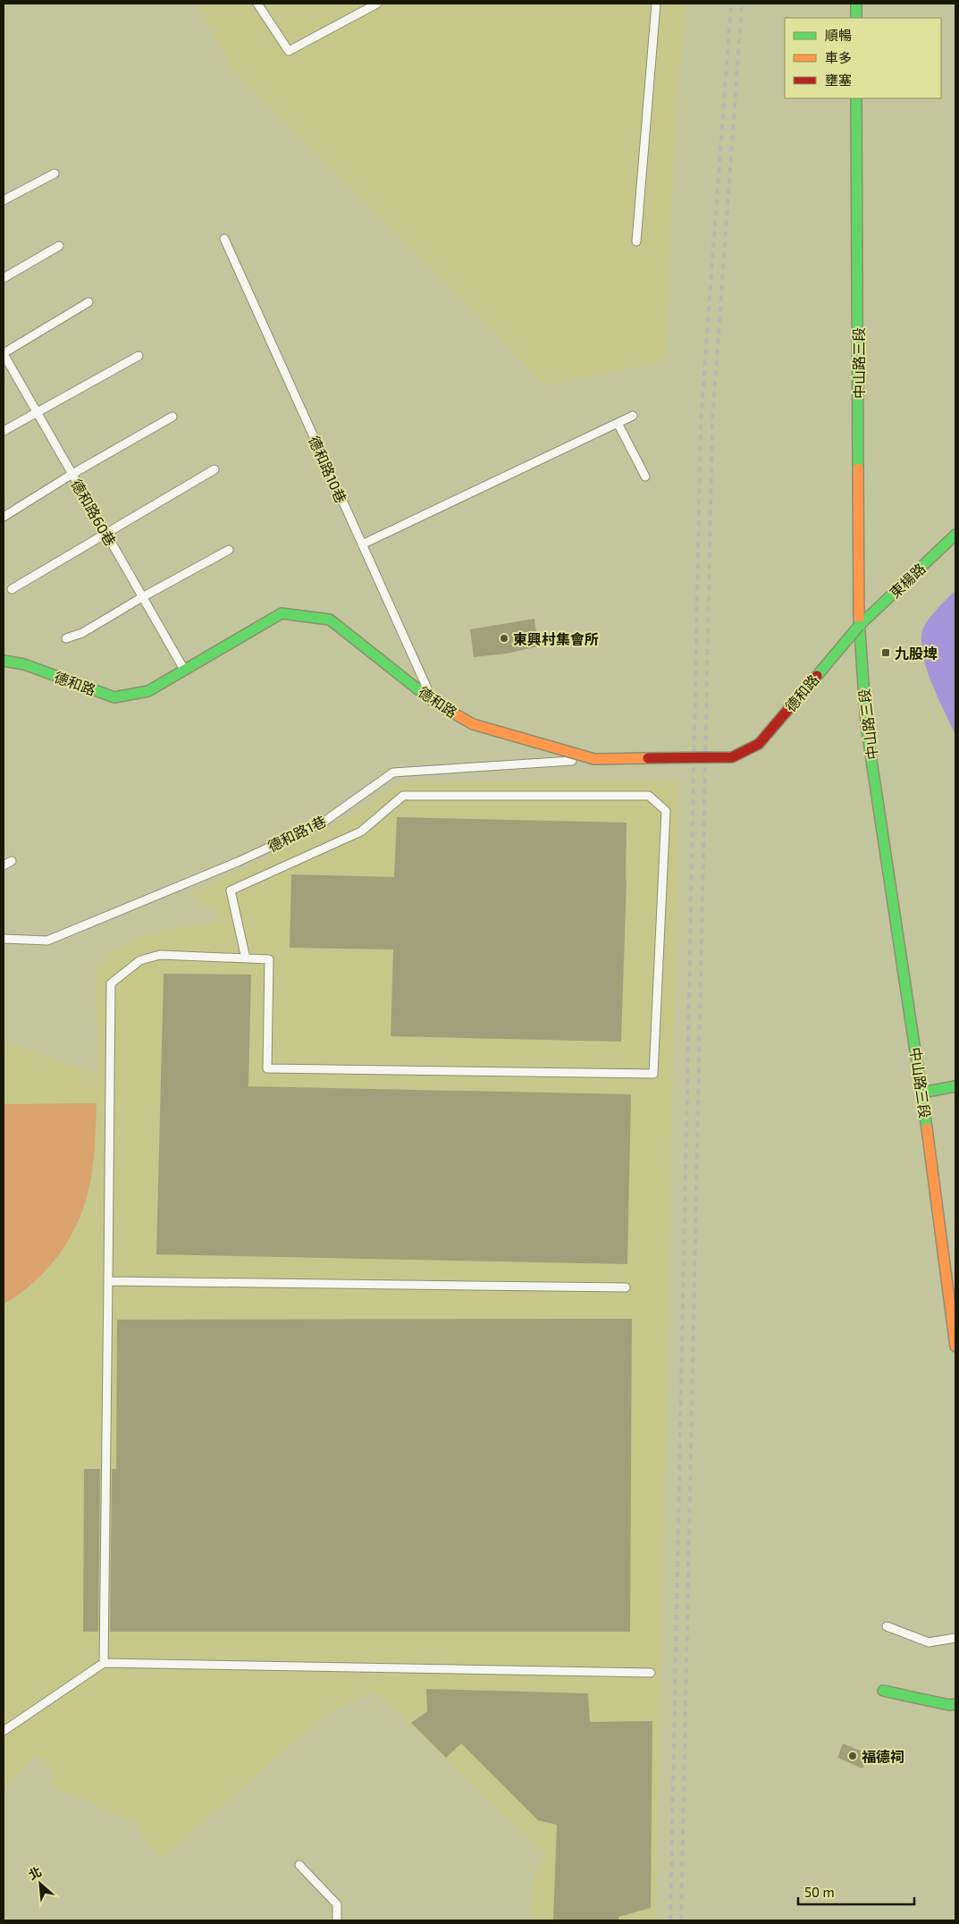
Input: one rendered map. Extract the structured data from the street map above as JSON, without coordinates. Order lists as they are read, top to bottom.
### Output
{
  "streets": {
    "street": ["中山路三段", "東楊路", "德和路"],
    "lane": ["德和路10巷", "德和路60巷", "德和路1巷"]
  },
  "crossings": [
    ["中山路三段", "東楊路"],
    ["中山路三段", "德和路"],
    ["德和路10巷", "德和路"],
    ["德和路60巷", "德和路"],
    ["東楊路", "德和路"],
    ["德和路", "德和路1巷"]
  ],
  "places": {
    "other": ["東興村集會所", "福德祠"],
    "transit": ["九股埤"]
  },
  "legend": ["順暢", "車多", "壅塞"],
  "scale_bar": "50 m",
  "north": "top left"
}
